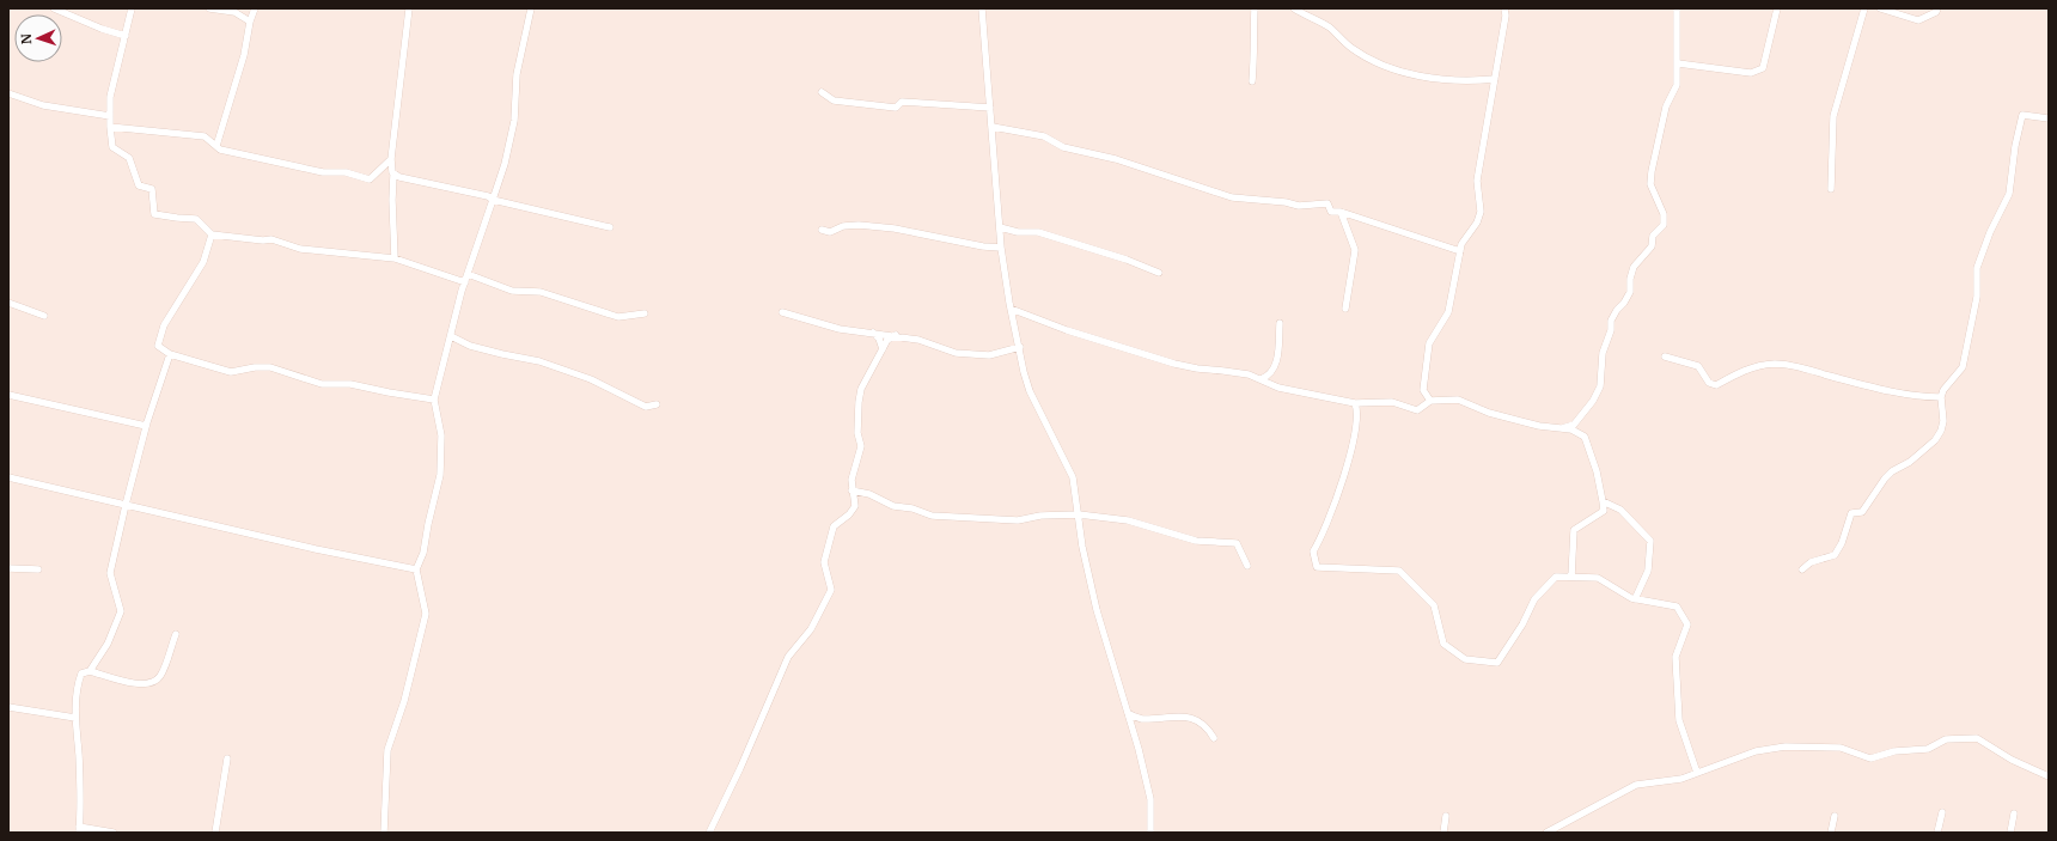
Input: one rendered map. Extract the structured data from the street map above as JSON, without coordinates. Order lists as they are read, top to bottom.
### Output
{
  "north": "left"
}
